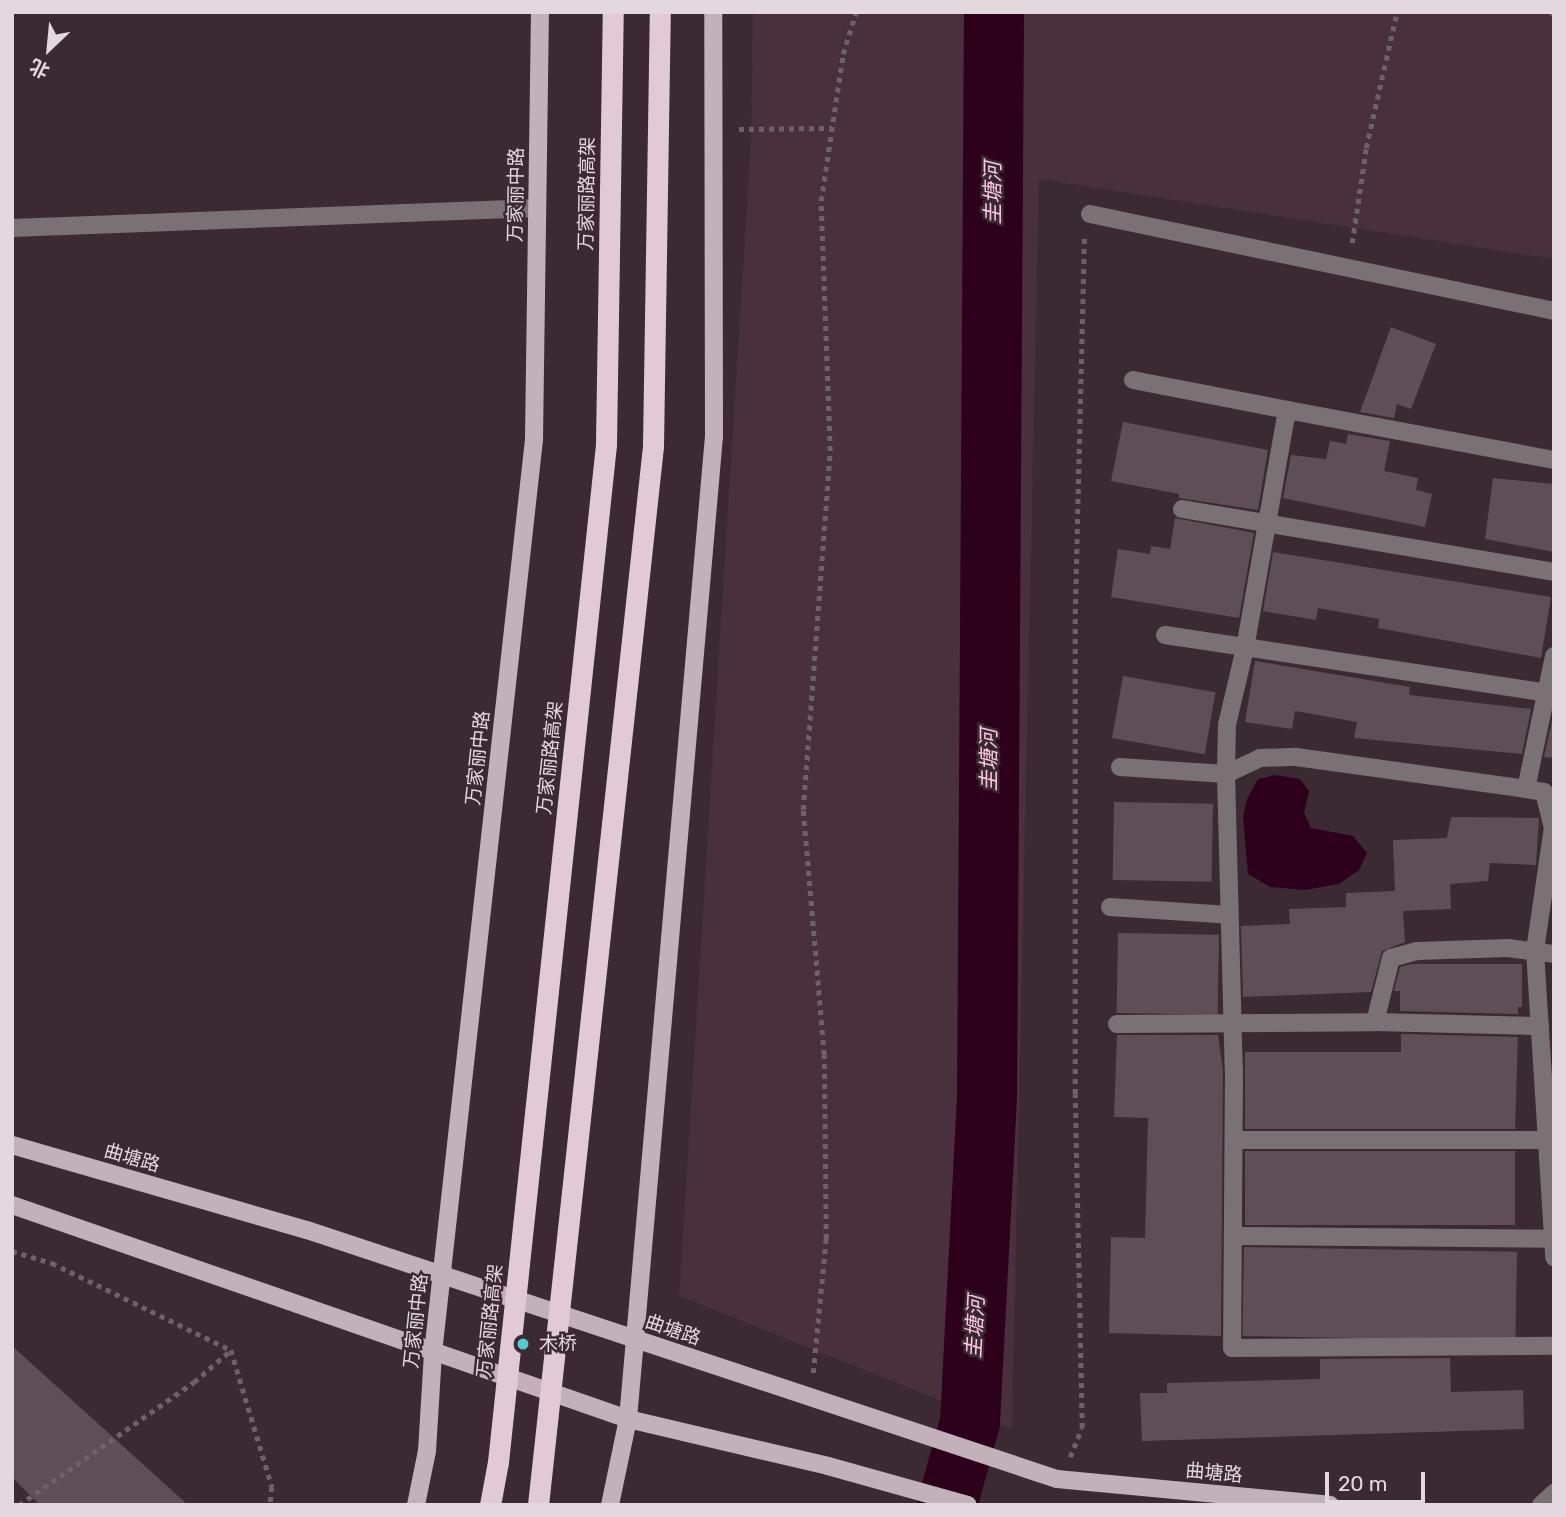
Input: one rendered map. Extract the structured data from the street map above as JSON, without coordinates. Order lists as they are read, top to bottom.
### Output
{
  "streets": {
    "highway": ["万家丽路高架"],
    "main road": ["万家丽中路", "曲塘路"]
  },
  "crossings": [
    ["万家丽中路", "曲塘路"]
  ],
  "water": ["圭塘河"],
  "places": ["木桥"],
  "scale_bar": "20 m",
  "north": "bottom left"
}
